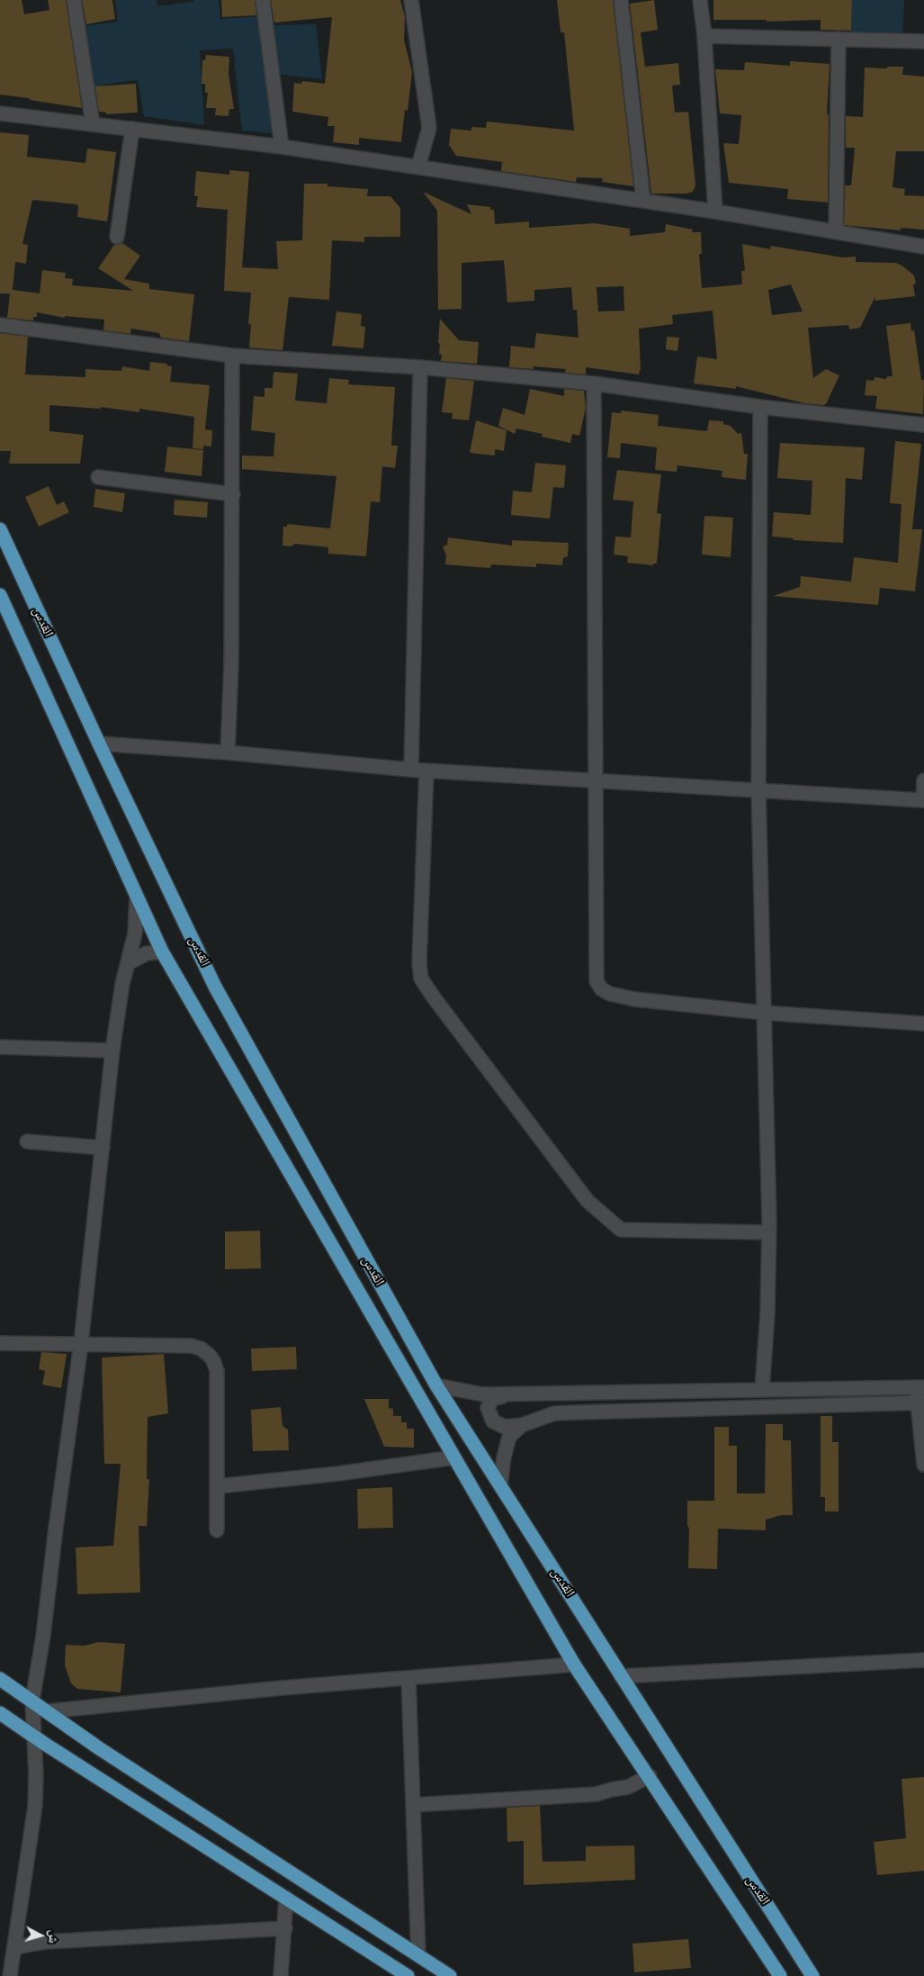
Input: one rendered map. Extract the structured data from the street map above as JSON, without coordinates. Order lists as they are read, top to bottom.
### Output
{
  "streets": {
    "main road": ["القدس"]
  },
  "north": "right"
}
